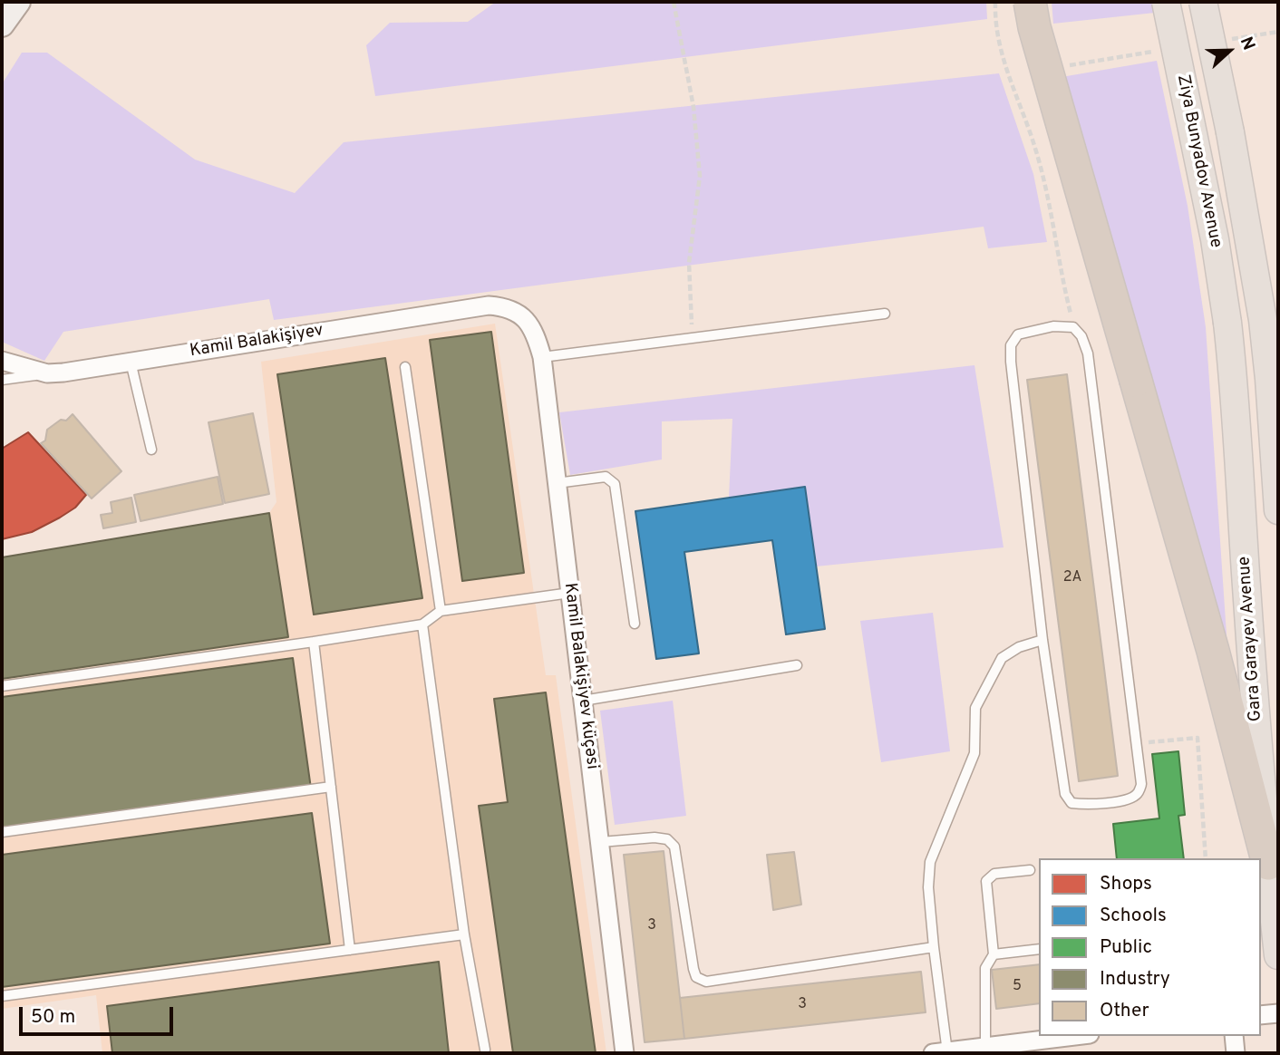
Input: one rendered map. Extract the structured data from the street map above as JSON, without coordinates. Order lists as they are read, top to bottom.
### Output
{
  "streets": {
    "main road": ["Ziya Bunyadov Avenue", "Gara Garayev Avenue"],
    "street": ["Kamil Balakişiyev", "Kamil Balakişiyev küçəsi"]
  },
  "crossings": [
    ["Ziya Bunyadov Avenue", "Gara Garayev Avenue"],
    ["Kamil Balakişiyev", "Kamil Balakişiyev küçəsi"]
  ],
  "house_numbers": [
    "2A",
    "3",
    "5",
    "3"
  ],
  "legend": [
    "Shops",
    "Schools",
    "Public",
    "Industry",
    "Other"
  ],
  "scale_bar": "50 m",
  "north": "right"
}
